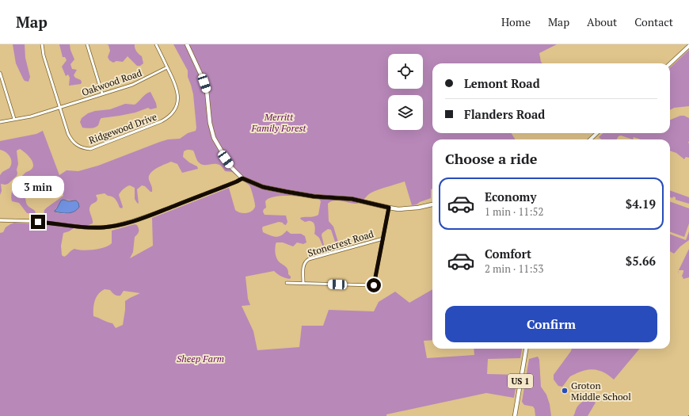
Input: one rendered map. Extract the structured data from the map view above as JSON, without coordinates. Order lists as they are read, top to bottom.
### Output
{
  "streets": {
    "main road": ["US 1"],
    "street": ["Oakwood Road", "Ridgewood Drive", "Stonecrest Road"]
  },
  "crossings": [
    ["Oakwood Road", "Ridgewood Drive"]
  ],
  "parks": ["Merritt Family Forest", "Sheep Farm"],
  "places": ["Groton Middle School"],
  "page": {
    "header": "Map",
    "nav": [
      "Home",
      "Map",
      "About",
      "Contact"
    ],
    "banner": ["Lemont Road", "Flanders Road"],
    "heading": "Choose a ride",
    "bubble": "3 min",
    "list": [
      {
        "name": "Economy",
        "note": "1 min · 11:52",
        "value": "$4.19"
      },
      {
        "name": "Comfort",
        "note": "2 min · 11:53",
        "value": "$5.66"
      }
    ],
    "buttons": "Confirm"
  }
}
